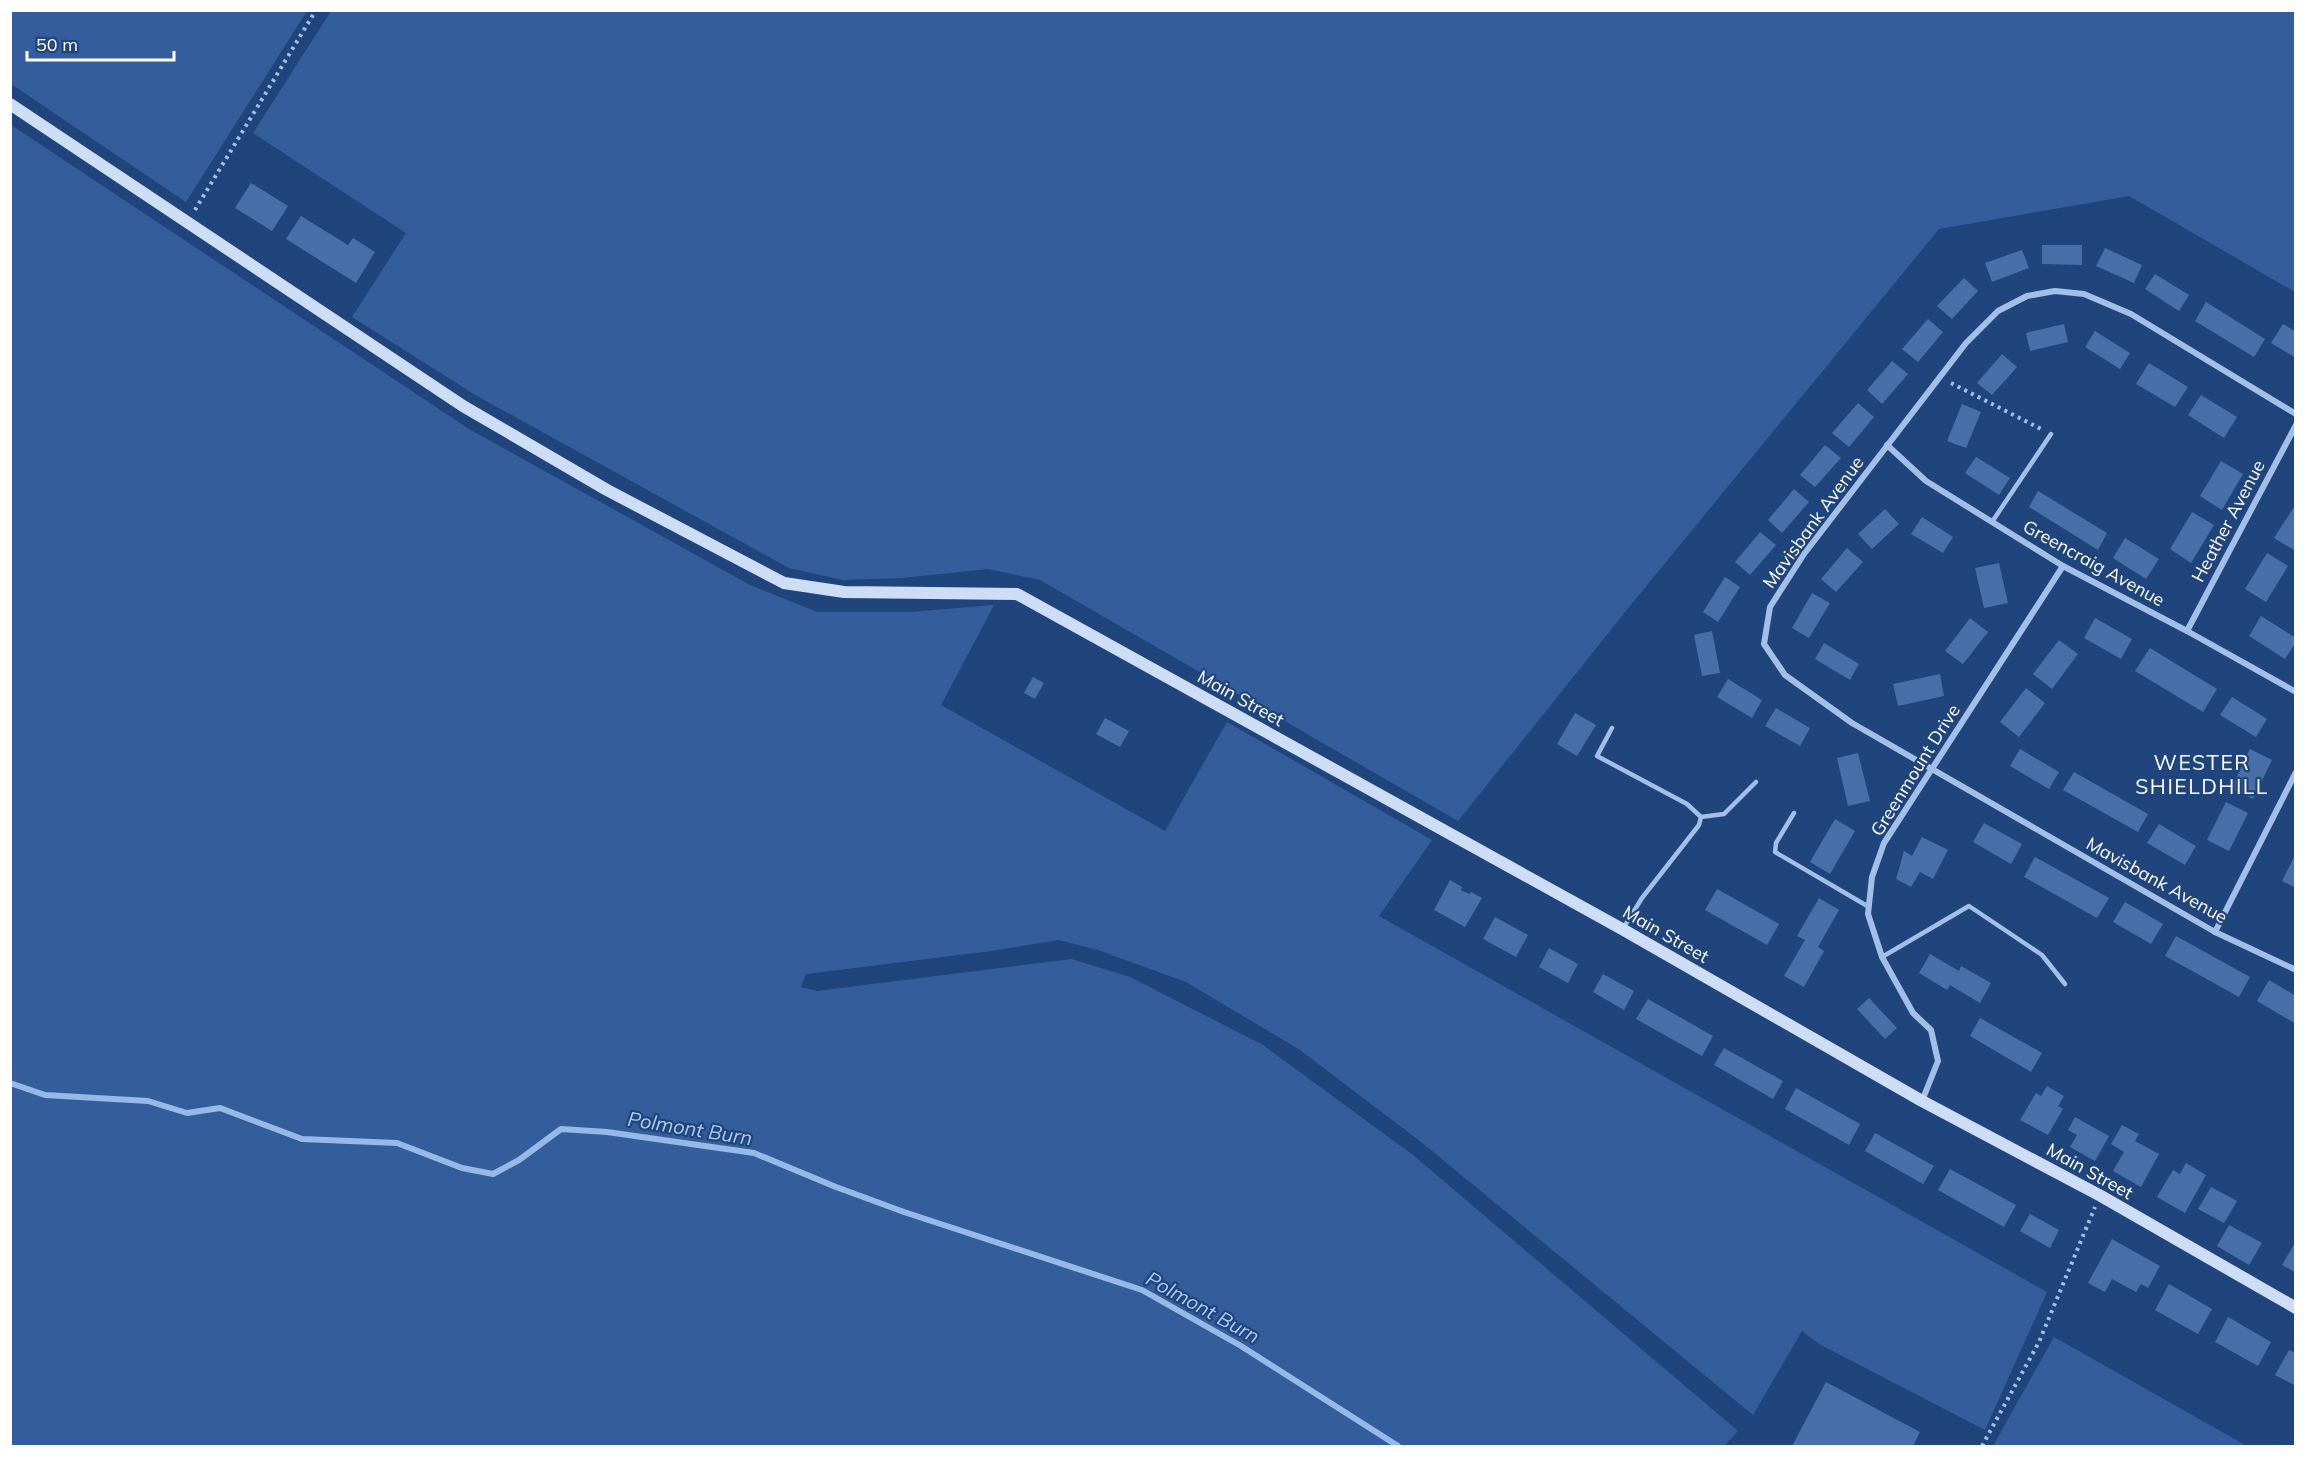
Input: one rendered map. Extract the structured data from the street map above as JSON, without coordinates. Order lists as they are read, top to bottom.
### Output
{
  "streets": {
    "street": [
      "Heather Avenue",
      "Mavisbank Avenue",
      "Greencraig Avenue",
      "Main Street",
      "Greenmount Drive"
    ]
  },
  "crossings": [
    ["Heather Avenue", "Greencraig Avenue"],
    ["Mavisbank Avenue", "Greencraig Avenue"],
    ["Mavisbank Avenue", "Greenmount Drive"],
    ["Greencraig Avenue", "Greenmount Drive"],
    ["Main Street", "Greenmount Drive"]
  ],
  "districts": ["WESTER SHIELDHILL"],
  "water": ["Polmont Burn"],
  "scale_bar": "50 m"
}
